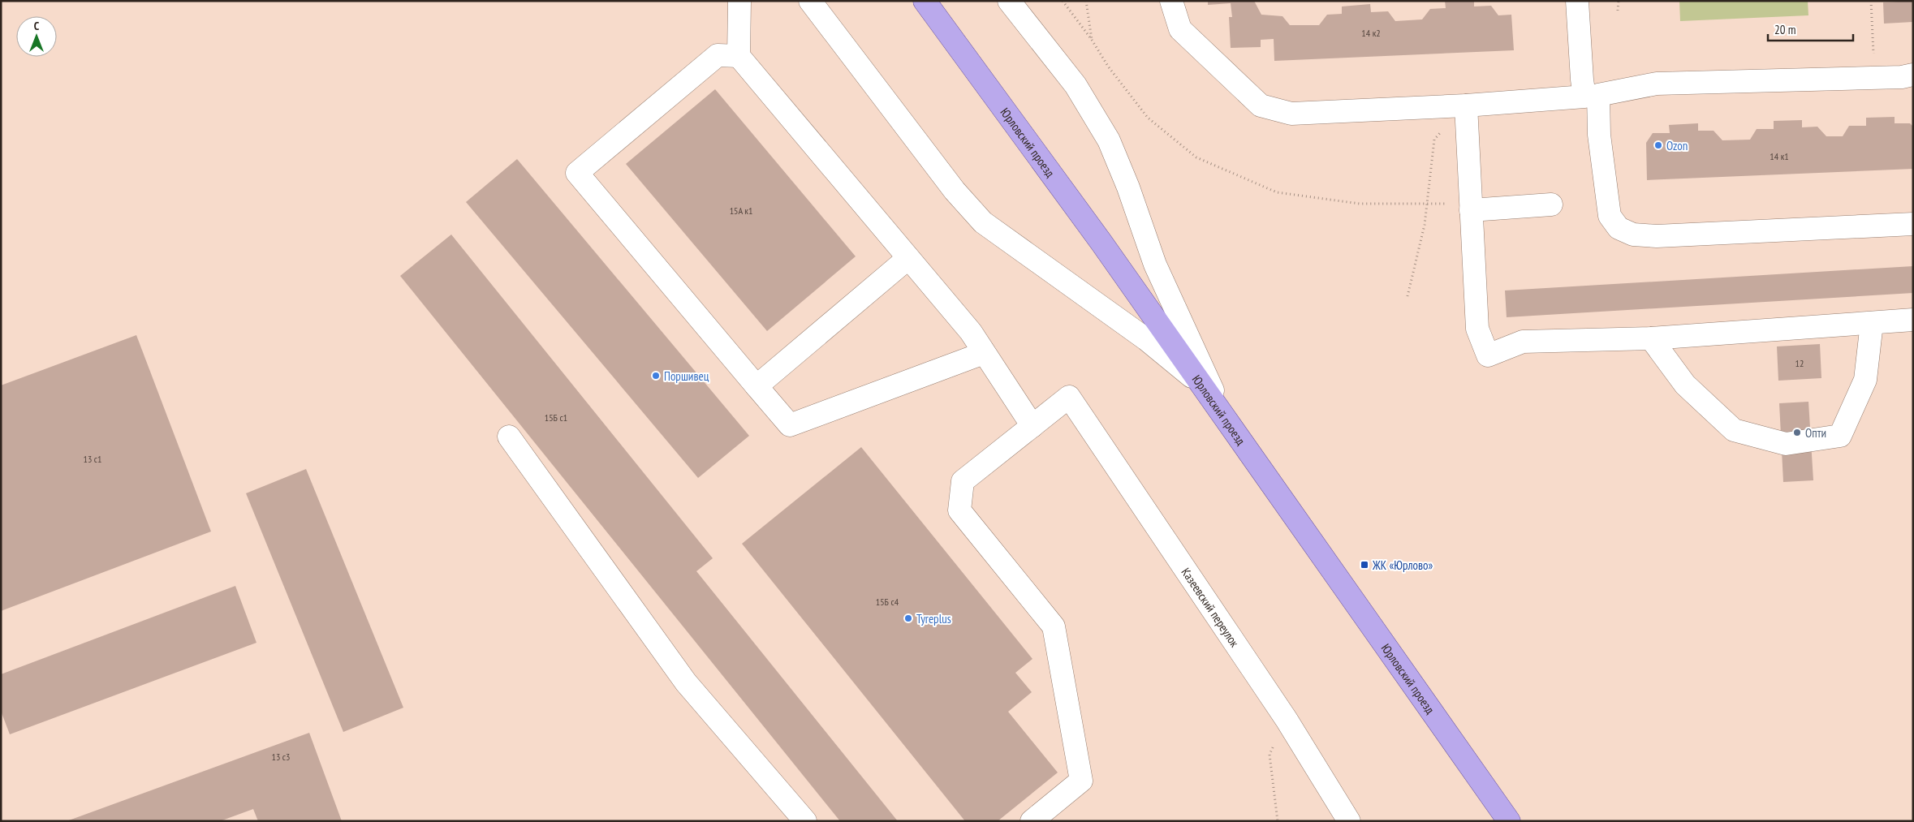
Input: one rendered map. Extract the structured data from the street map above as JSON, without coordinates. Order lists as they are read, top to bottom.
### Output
{
  "streets": {
    "main road": ["Юрловский проезд"],
    "street": ["Казеевский переулок"]
  },
  "places": {
    "other": [
      "Ozon",
      "Поршивец",
      "Опти",
      "Tyreplus"
    ],
    "transit": ["ЖК «Юрлово»"]
  },
  "house_numbers": [
    "14 к2",
    "14 к1",
    "15А к1",
    "12",
    "15Б с1",
    "13 с1",
    "15Б с4",
    "13 с3"
  ],
  "scale_bar": "20 m",
  "north": "top"
}
